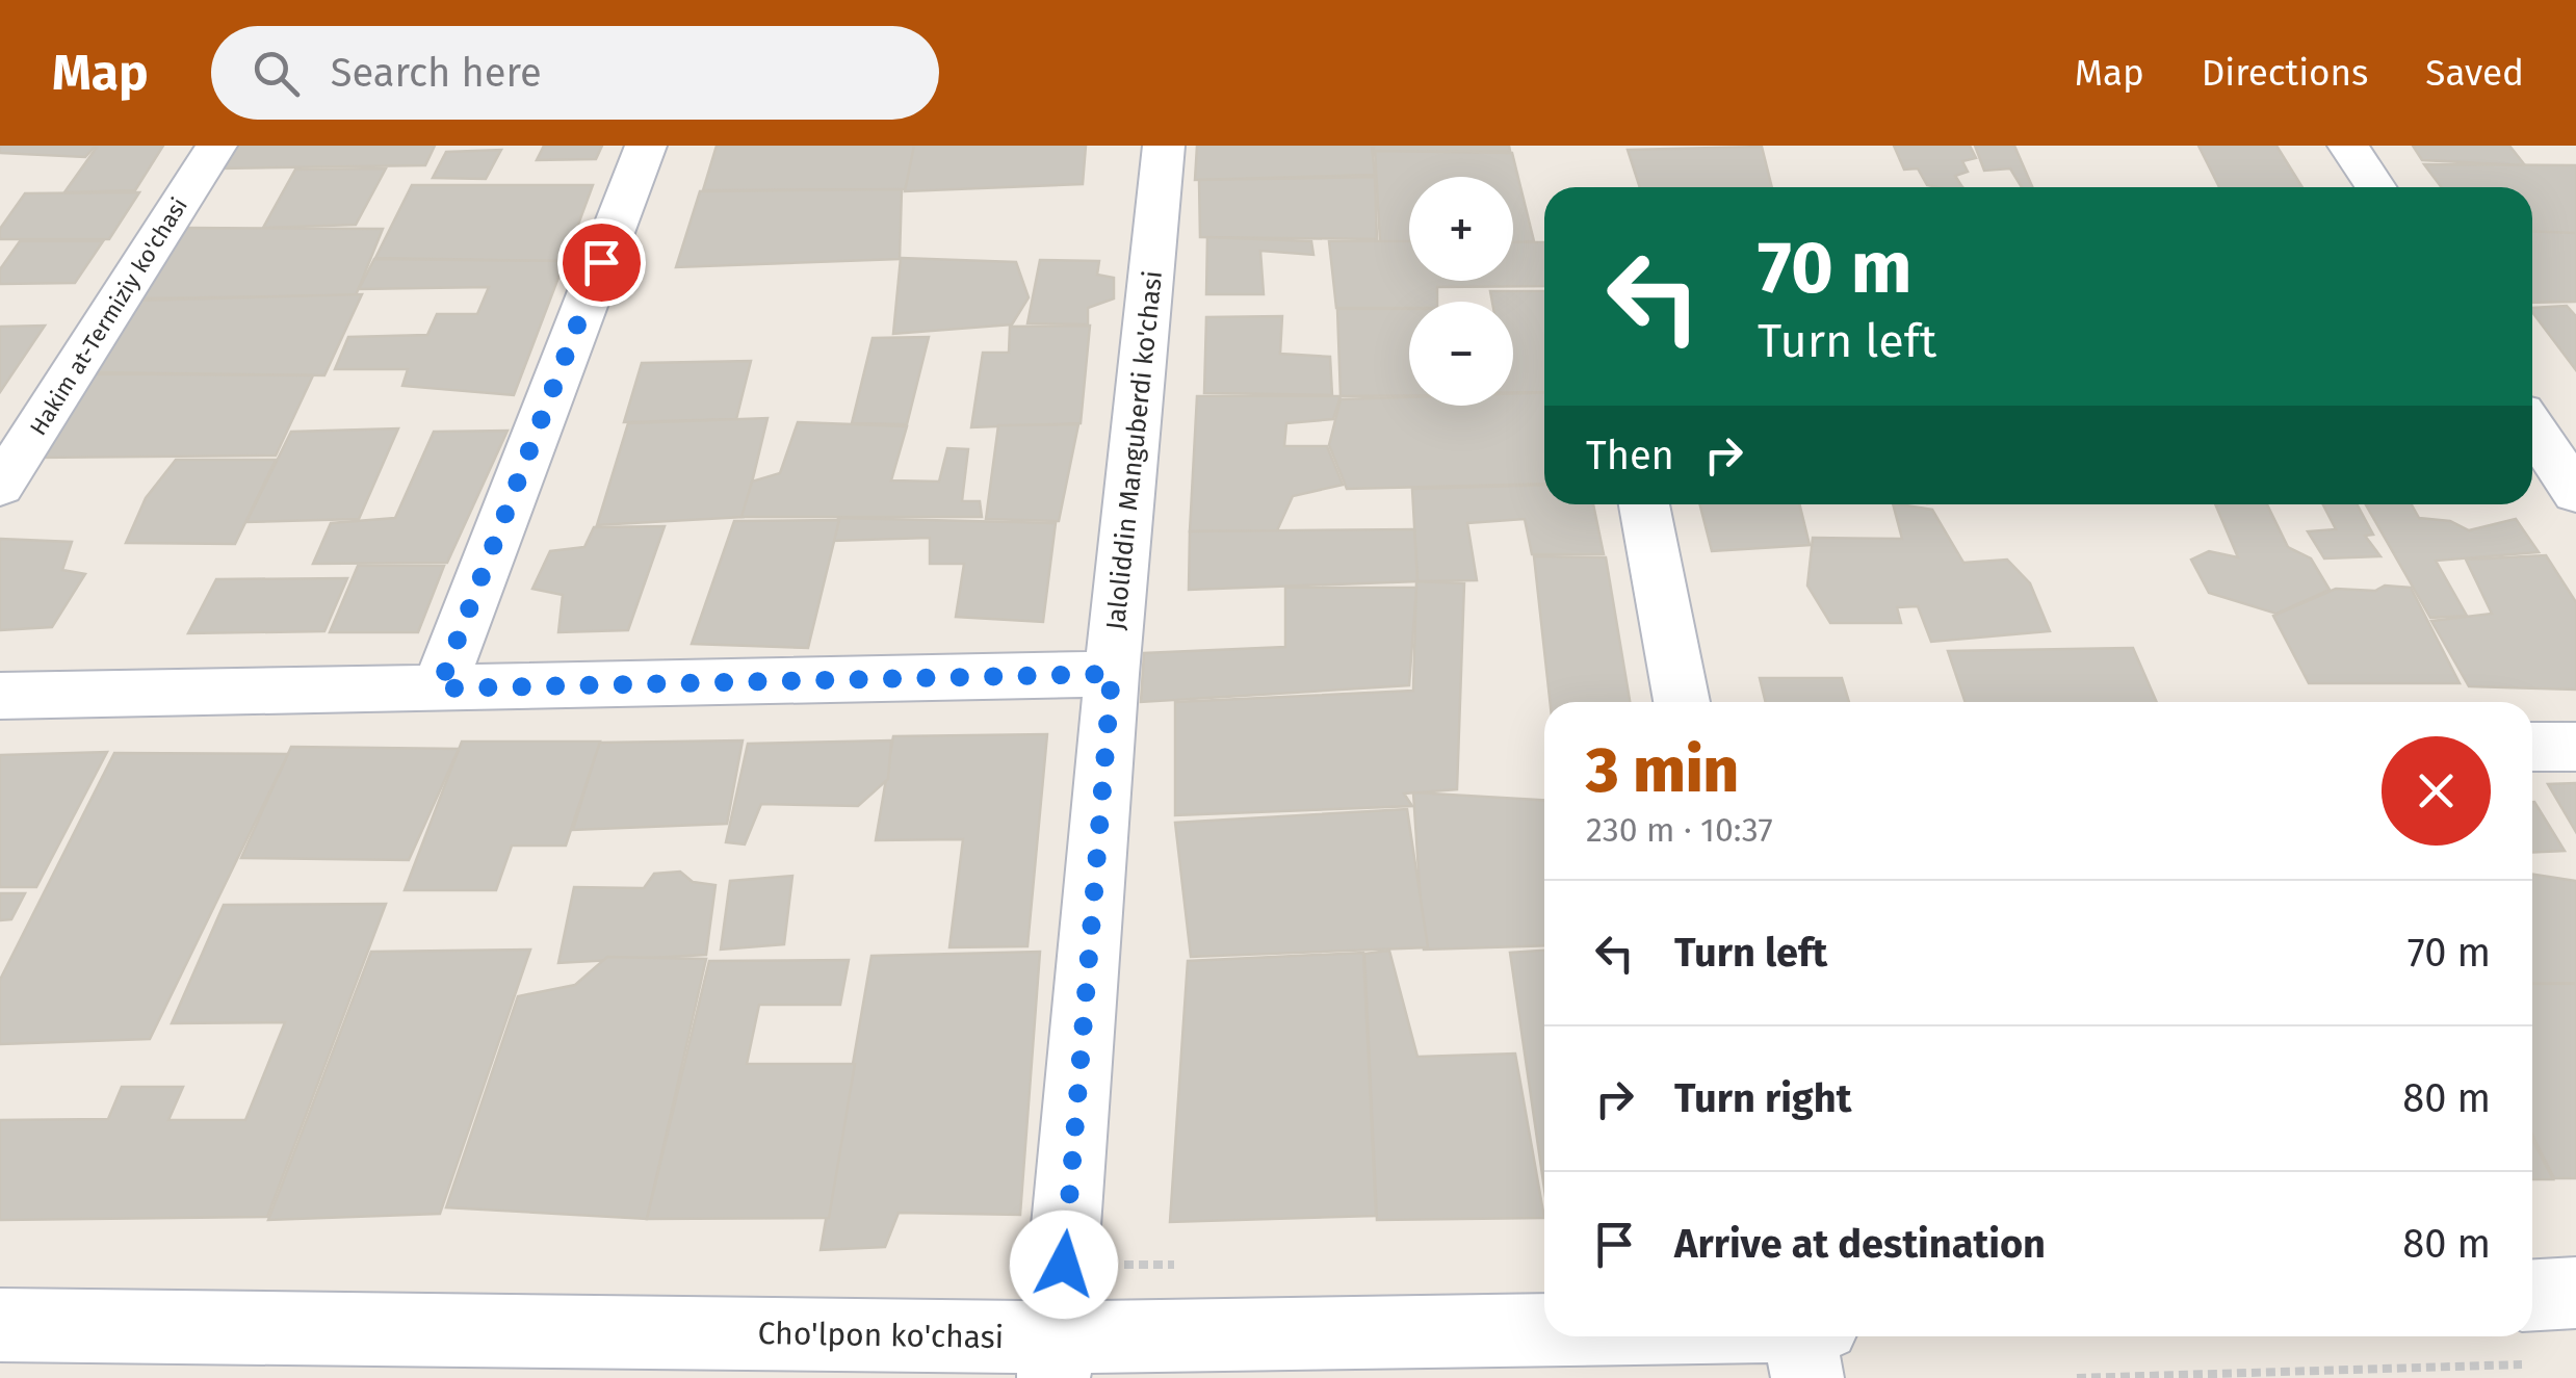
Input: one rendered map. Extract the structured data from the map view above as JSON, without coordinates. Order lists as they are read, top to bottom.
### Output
{
  "streets": {
    "street": ["Hakim at-Termiziy ko'chasi", "Jaloliddin Manguberdi ko'chasi", "Cho'lpon ko'chasi"]
  },
  "crossings": [
    ["Jaloliddin Manguberdi ko'chasi", "Cho'lpon ko'chasi"]
  ],
  "page": {
    "header": "Map",
    "search": "Search here",
    "nav": ["Map", "Directions", "Saved"],
    "map_buttons": ["+", "−"],
    "turn": ["70 m", "Turn left"],
    "then": "Then",
    "heading": ["3 min", "230 m · 10:37"],
    "list": [
      {
        "name": "Turn left",
        "value": "70 m"
      },
      {
        "name": "Turn right",
        "value": "80 m"
      },
      {
        "name": "Arrive at destination",
        "value": "80 m"
      }
    ]
  }
}
